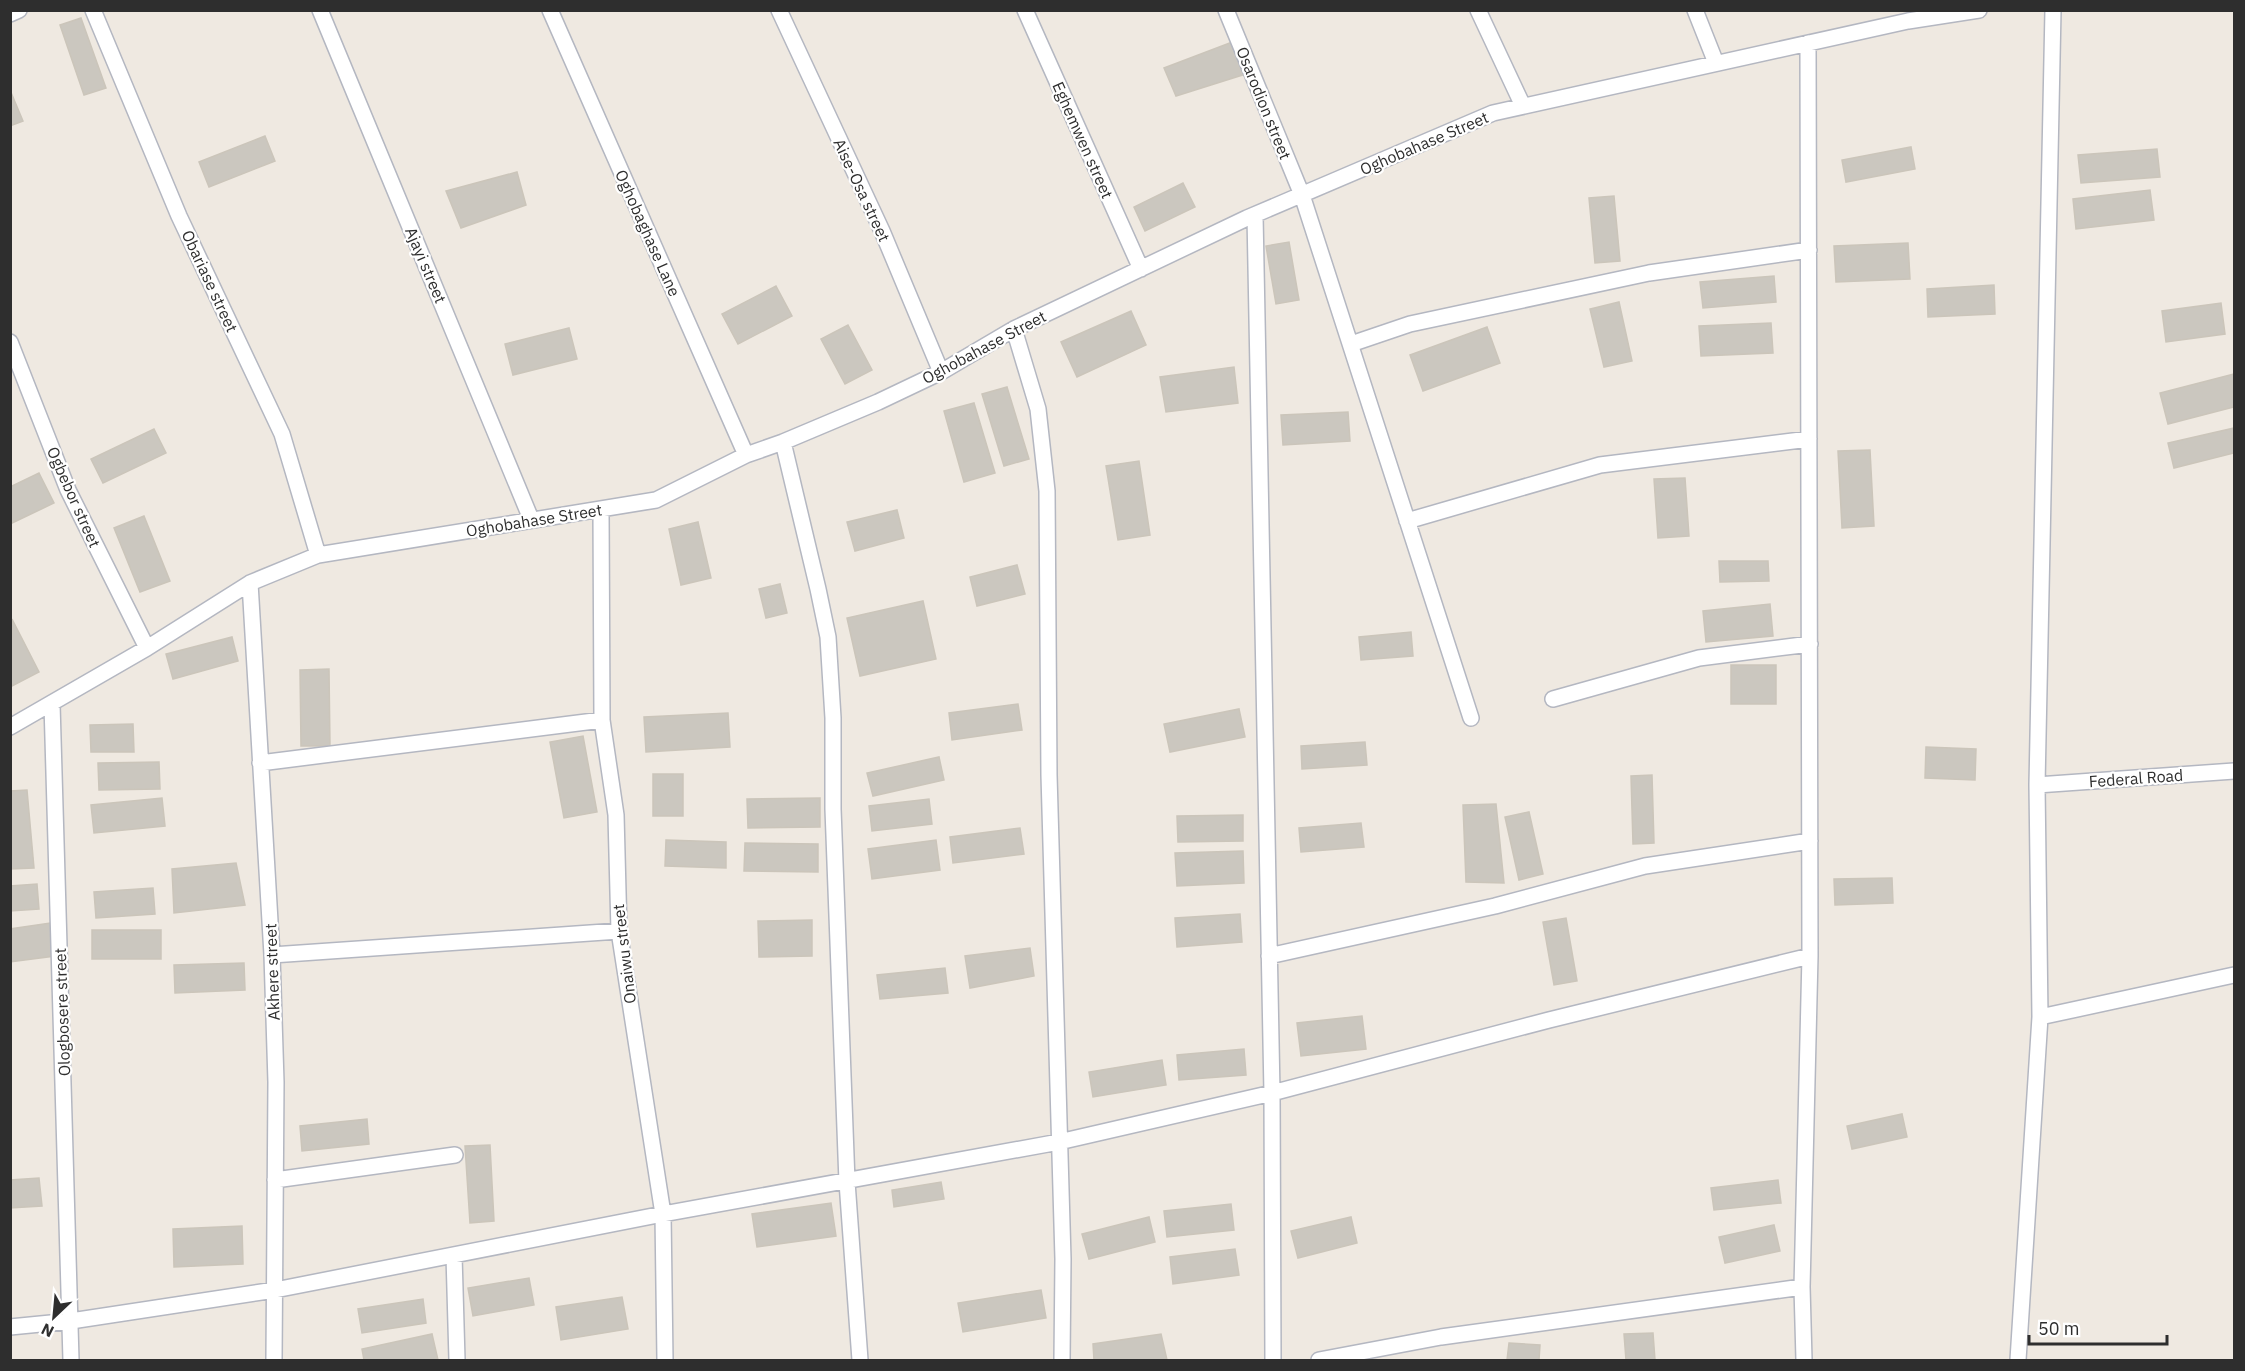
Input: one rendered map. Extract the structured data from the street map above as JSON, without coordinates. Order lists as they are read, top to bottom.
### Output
{
  "streets": {
    "street": [
      "Osarodion street",
      "Eghemwen street",
      "Oghobahase Street",
      "Aise-Osa street",
      "Oghobaghase Lane",
      "Ajayi street",
      "Obariase street",
      "Ogbebor street",
      "Federal Road",
      "Onaiwu street",
      "Akhere street",
      "Ologbosere street"
    ]
  },
  "crossings": [
    ["Osarodion street", "Oghobahase Street"],
    ["Eghemwen street", "Oghobahase Street"],
    ["Oghobahase Street", "Aise-Osa street"],
    ["Oghobahase Street", "Oghobaghase Lane"],
    ["Oghobahase Street", "Ajayi street"],
    ["Oghobahase Street", "Obariase street"],
    ["Oghobahase Street", "Ogbebor street"],
    ["Oghobahase Street", "Onaiwu street"],
    ["Oghobahase Street", "Akhere street"],
    ["Oghobahase Street", "Ologbosere street"]
  ],
  "scale_bar": "50 m",
  "north": "bottom left"
}
